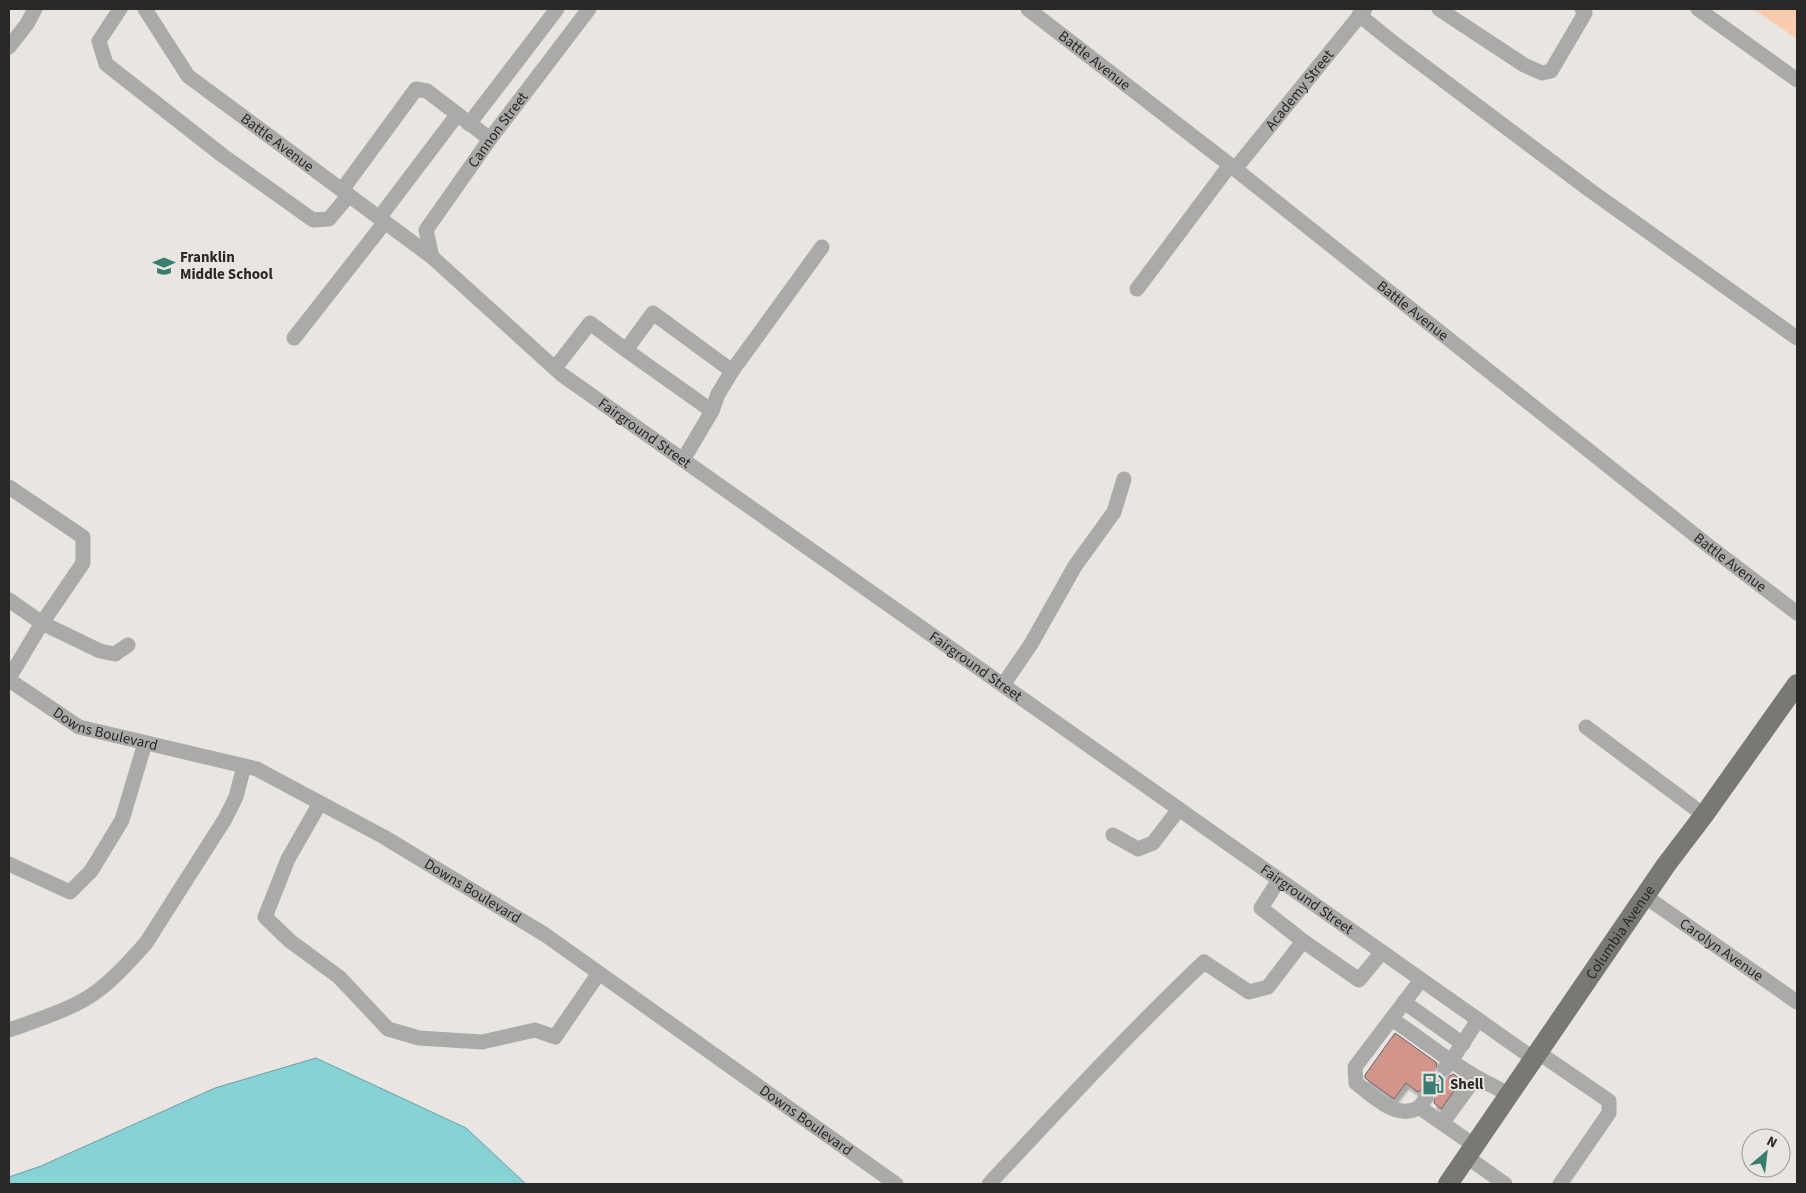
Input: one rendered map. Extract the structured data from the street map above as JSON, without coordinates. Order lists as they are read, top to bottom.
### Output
{
  "streets": {
    "main road": ["Columbia Avenue"],
    "street": [
      "Battle Avenue",
      "Academy Street",
      "Cannon Street",
      "Fairground Street",
      "Downs Boulevard",
      "Carolyn Avenue"
    ]
  },
  "crossings": [
    ["Battle Avenue", "Academy Street"],
    ["Battle Avenue", "Cannon Street"],
    ["Battle Avenue", "Fairground Street"],
    ["Cannon Street", "Fairground Street"],
    ["Fairground Street", "Columbia Avenue"],
    ["Columbia Avenue", "Carolyn Avenue"]
  ],
  "places": {
    "school or university": ["Franklin Middle School"],
    "fuel station": ["Shell"]
  },
  "north": "top right"
}
